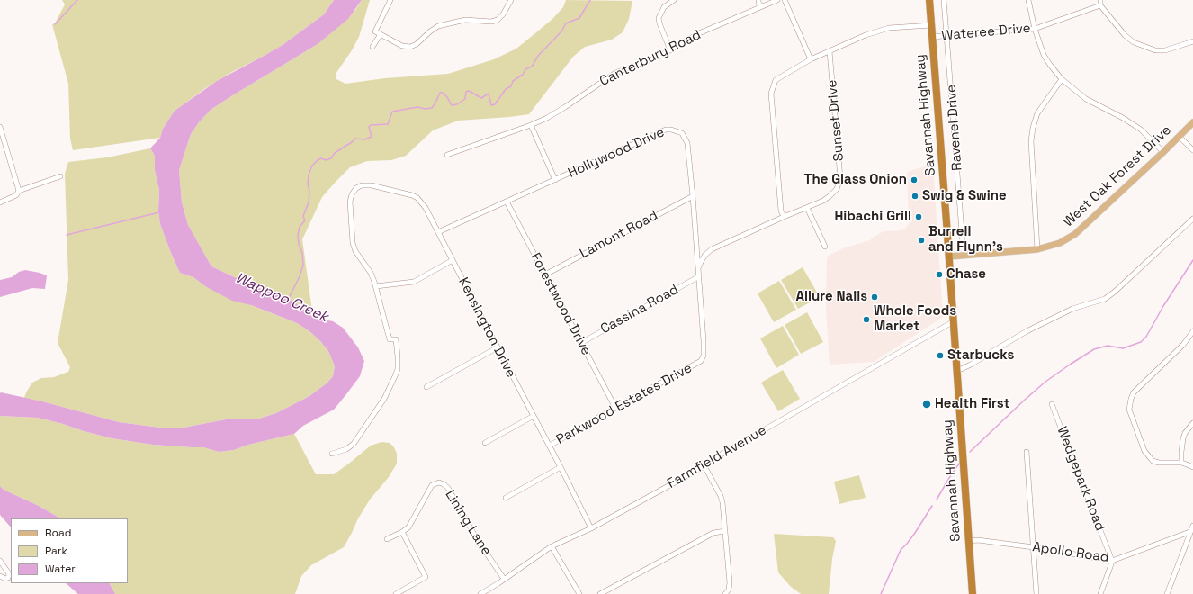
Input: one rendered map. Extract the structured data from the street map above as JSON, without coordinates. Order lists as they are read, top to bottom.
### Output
{
  "streets": {
    "highway": ["Savannah Highway"],
    "main road": ["West Oak Forest Drive"],
    "street": [
      "Wateree Drive",
      "Canterbury Road",
      "Sunset Drive",
      "Ravenel Drive",
      "Hollywood Drive",
      "Lamont Road",
      "Forestwood Drive",
      "Cassina Road",
      "Kensington Drive",
      "Parkwood Estates Drive",
      "Farmfield Avenue",
      "Wedgepark Road",
      "Lining Lane",
      "Apollo Road"
    ]
  },
  "crossings": [
    ["Wateree Drive", "Savannah Highway"],
    ["Wateree Drive", "Ravenel Drive"],
    ["Savannah Highway", "West Oak Forest Drive"],
    ["Savannah Highway", "Farmfield Avenue"],
    ["Savannah Highway", "Apollo Road"],
    ["Sunset Drive", "Hollywood Drive"],
    ["Ravenel Drive", "West Oak Forest Drive"],
    ["Hollywood Drive", "Lamont Road"],
    ["Hollywood Drive", "Forestwood Drive"],
    ["Hollywood Drive", "Cassina Road"],
    ["Hollywood Drive", "Kensington Drive"],
    ["Hollywood Drive", "Parkwood Estates Drive"],
    ["Lamont Road", "Forestwood Drive"],
    ["Forestwood Drive", "Cassina Road"],
    ["Forestwood Drive", "Parkwood Estates Drive"],
    ["Cassina Road", "Parkwood Estates Drive"],
    ["Kensington Drive", "Parkwood Estates Drive"],
    ["Kensington Drive", "Farmfield Avenue"],
    ["Farmfield Avenue", "Lining Lane"],
    ["Wedgepark Road", "Apollo Road"]
  ],
  "water": ["Wappoo Creek"],
  "places": [
    "The Glass Onion",
    "Swig & Swine",
    "Hibachi Grill",
    "Burrell and Flynn's",
    "Chase",
    "Allure Nails",
    "Whole Foods Market",
    "Starbucks",
    "Health First"
  ],
  "legend": ["Road", "Park", "Water"]
}
